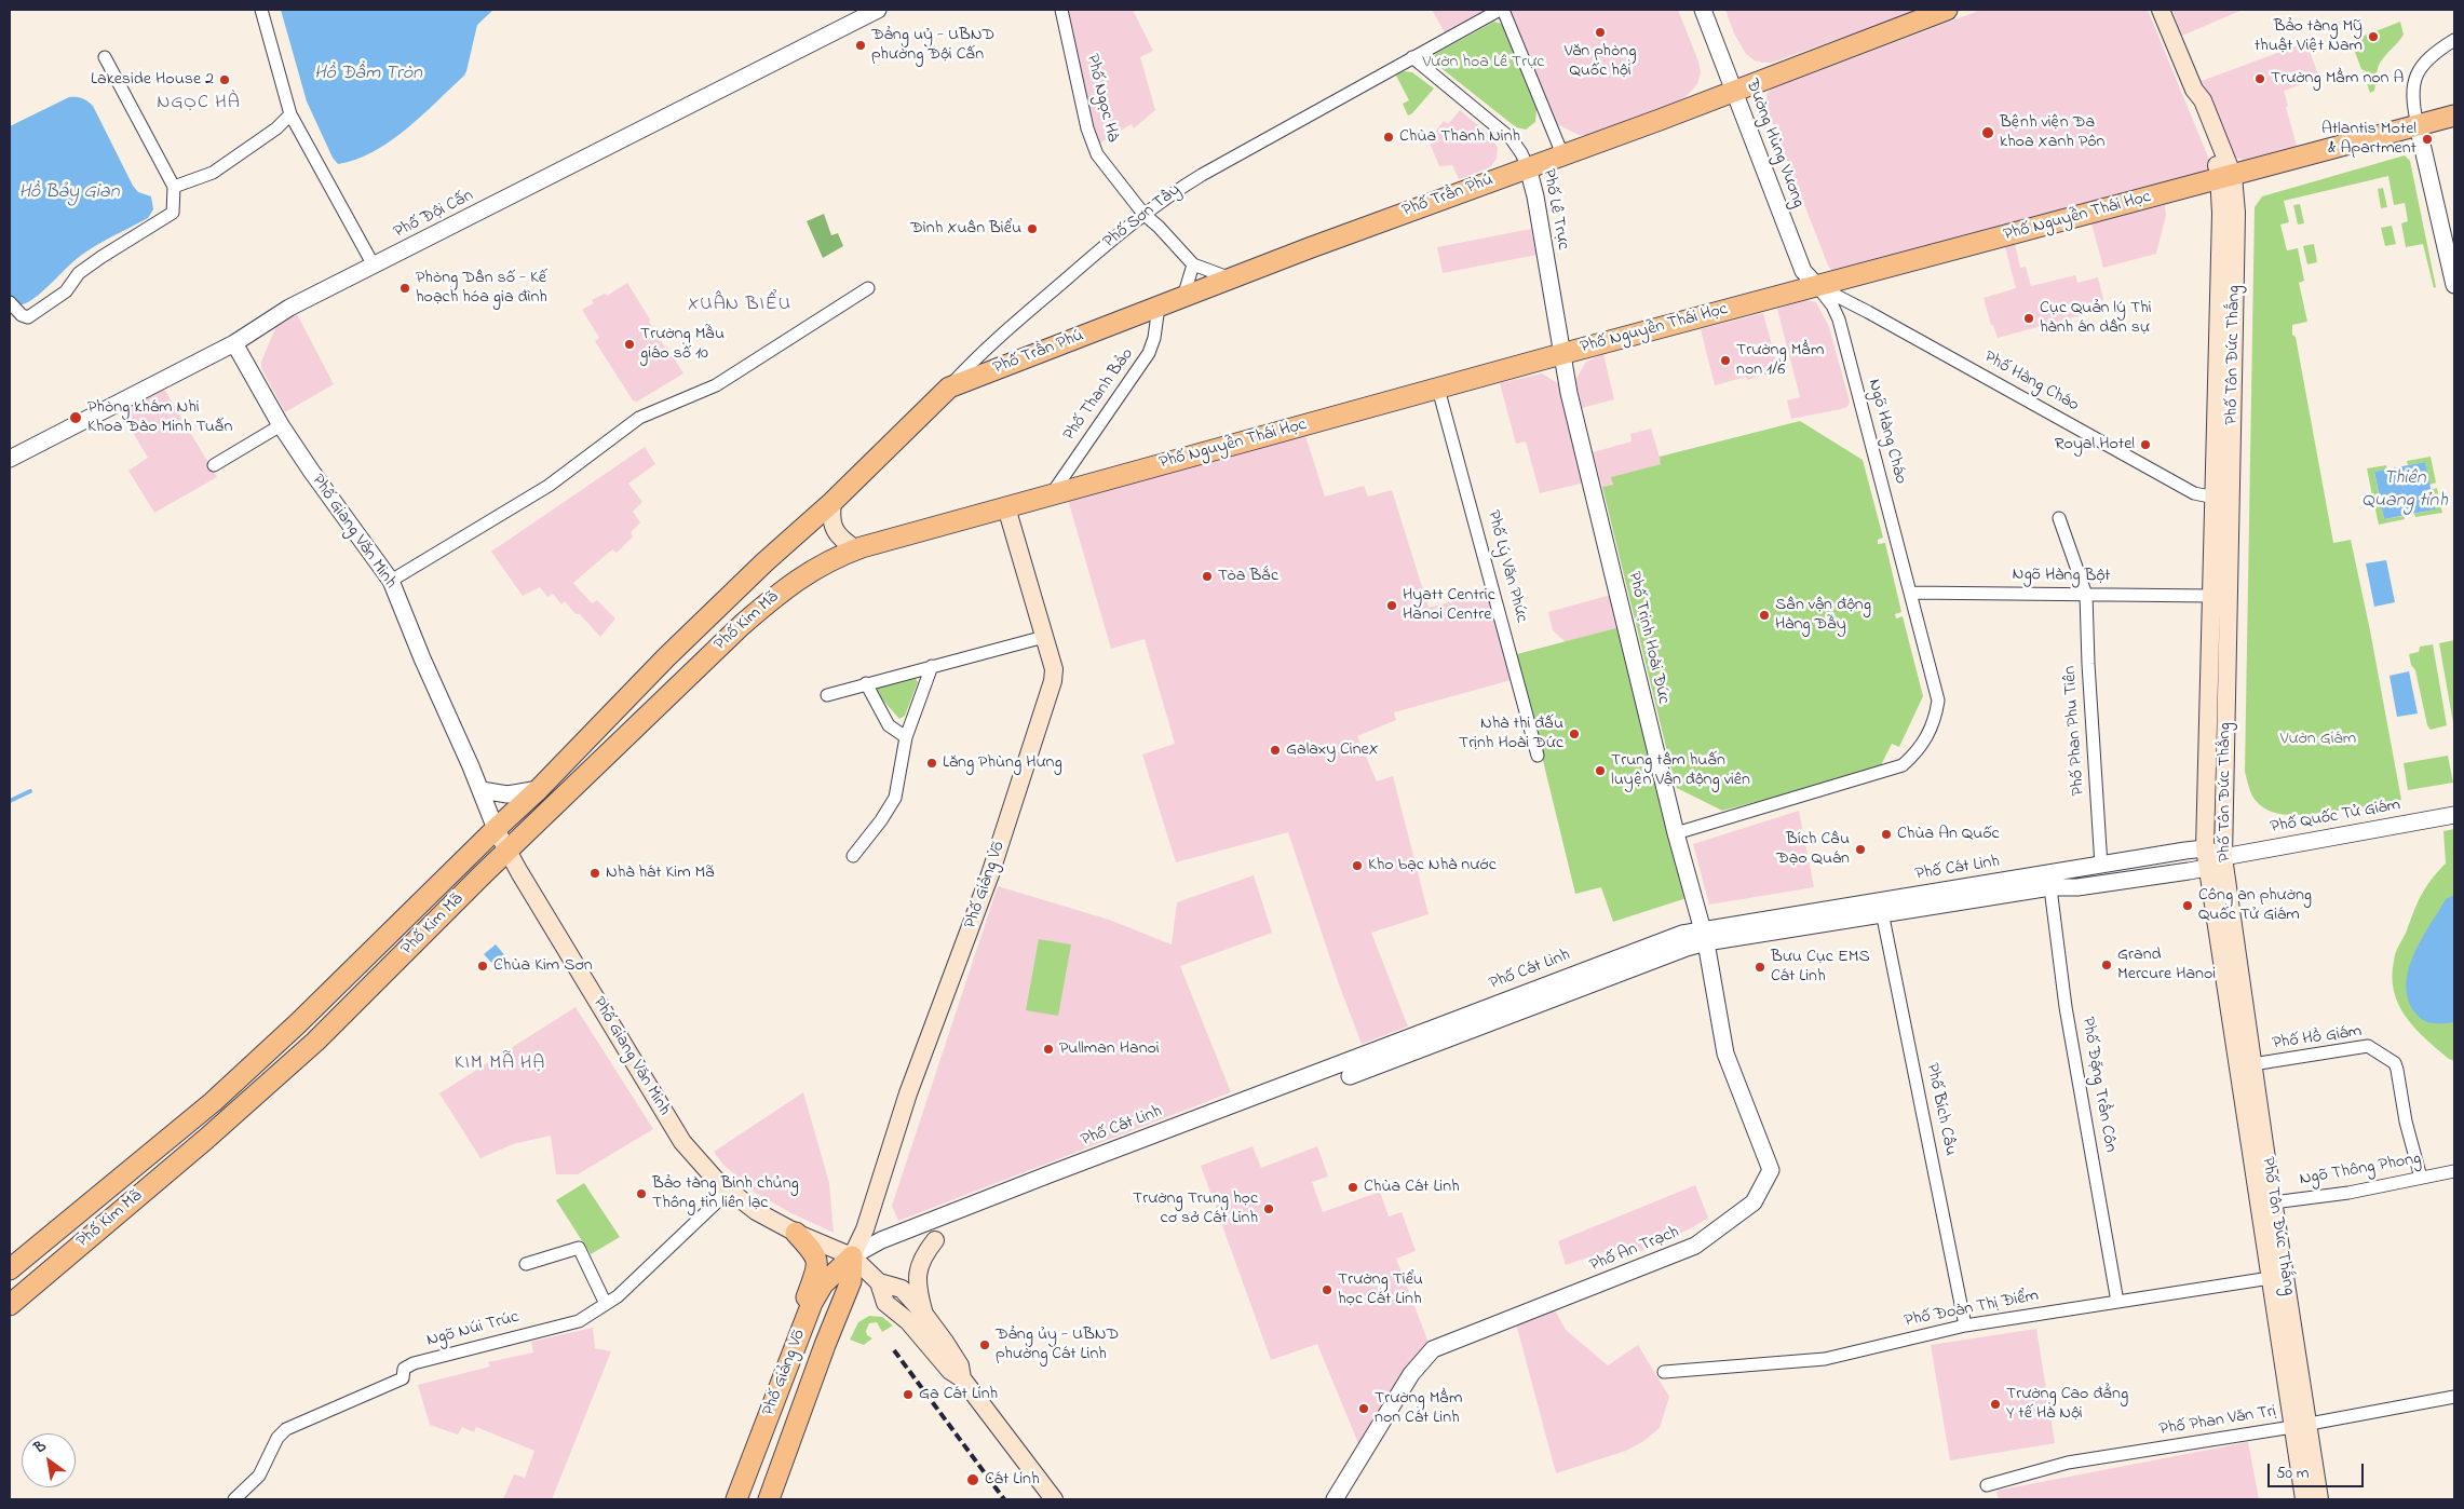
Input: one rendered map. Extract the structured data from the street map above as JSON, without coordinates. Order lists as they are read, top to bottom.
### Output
{
  "streets": {
    "main road": [
      "Phố Trần Phú",
      "Phố Sơn Tây",
      "Phố Nguyễn Thái Học",
      "Phố Tôn Đức Thắng",
      "Phố Giang Văn Minh",
      "Phố Kim Mã",
      "Phố Giảng Võ"
    ],
    "street": [
      "Phố Ngọc Hà",
      "Đường Hùng Vương",
      "Phố Lê Trực",
      "Phố Đội Cấn",
      "Phố Hàng Cháo",
      "Phố Thanh Bảo",
      "Ngõ Hàng Cháo",
      "Phố Lý Văn Phức",
      "Ngõ Hàng Bột",
      "Phố Trịnh Hoài Đức",
      "Phố Phan Phu Tiên",
      "Phố Quốc Tử Giám",
      "Phố Cát Linh",
      "Phố Hồ Giám",
      "Phố Đặng Trần Côn",
      "Phố Bích Câu",
      "Ngõ Thông Phong",
      "Phố An Trạch",
      "Phố Đoàn Thị Điểm",
      "Ngõ Núi Trúc",
      "Phố Phan Văn Trị"
    ]
  },
  "crossings": [
    ["Phố Ngọc Hà", "Phố Sơn Tây"],
    ["Đường Hùng Vương", "Phố Trần Phú"],
    ["Đường Hùng Vương", "Phố Nguyễn Thái Học"],
    ["Đường Hùng Vương", "Phố Hàng Cháo"],
    ["Đường Hùng Vương", "Ngõ Hàng Cháo"],
    ["Phố Trần Phú", "Phố Lê Trực"],
    ["Phố Trần Phú", "Phố Sơn Tây"],
    ["Phố Trần Phú", "Phố Thanh Bảo"],
    ["Phố Lê Trực", "Phố Sơn Tây"],
    ["Phố Lê Trực", "Phố Nguyễn Thái Học"],
    ["Phố Lê Trực", "Phố Trịnh Hoài Đức"],
    ["Phố Đội Cấn", "Phố Giang Văn Minh"],
    ["Phố Sơn Tây", "Phố Kim Mã"],
    ["Phố Nguyễn Thái Học", "Phố Tôn Đức Thắng"],
    ["Phố Nguyễn Thái Học", "Phố Hàng Cháo"],
    ["Phố Nguyễn Thái Học", "Phố Thanh Bảo"],
    ["Phố Nguyễn Thái Học", "Ngõ Hàng Cháo"],
    ["Phố Nguyễn Thái Học", "Phố Lý Văn Phức"],
    ["Phố Nguyễn Thái Học", "Phố Kim Mã"],
    ["Phố Nguyễn Thái Học", "Phố Trịnh Hoài Đức"],
    ["Phố Nguyễn Thái Học", "Phố Giảng Võ"],
    ["Phố Tôn Đức Thắng", "Phố Hàng Cháo"],
    ["Phố Tôn Đức Thắng", "Ngõ Hàng Bột"],
    ["Phố Tôn Đức Thắng", "Phố Quốc Tử Giám"],
    ["Phố Tôn Đức Thắng", "Phố Cát Linh"],
    ["Phố Tôn Đức Thắng", "Phố Hồ Giám"],
    ["Phố Tôn Đức Thắng", "Ngõ Thông Phong"],
    ["Phố Tôn Đức Thắng", "Phố Đoàn Thị Điểm"],
    ["Phố Tôn Đức Thắng", "Phố Phan Văn Trị"],
    ["Phố Hàng Cháo", "Ngõ Hàng Cháo"],
    ["Ngõ Hàng Cháo", "Ngõ Hàng Bột"],
    ["Ngõ Hàng Cháo", "Phố Trịnh Hoài Đức"],
    ["Phố Giang Văn Minh", "Phố Kim Mã"],
    ["Phố Giang Văn Minh", "Phố Cát Linh"],
    ["Phố Giang Văn Minh", "Phố Giảng Võ"],
    ["Phố Giang Văn Minh", "Ngõ Núi Trúc"],
    ["Ngõ Hàng Bột", "Phố Phan Phu Tiên"],
    ["Phố Trịnh Hoài Đức", "Phố Cát Linh"],
    ["Phố Trịnh Hoài Đức", "Phố An Trạch"],
    ["Phố Phan Phu Tiên", "Phố Cát Linh"],
    ["Phố Quốc Tử Giám", "Phố Cát Linh"],
    ["Phố Cát Linh", "Phố Giảng Võ"],
    ["Phố Cát Linh", "Phố Đặng Trần Côn"],
    ["Phố Cát Linh", "Phố Bích Câu"],
    ["Phố Cát Linh", "Phố An Trạch"],
    ["Phố Hồ Giám", "Ngõ Thông Phong"],
    ["Phố Đặng Trần Côn", "Phố Đoàn Thị Điểm"],
    ["Phố Bích Câu", "Phố Đoàn Thị Điểm"]
  ],
  "districts": ["NGỌC HÀ", "XUÂN BIỂU", "KIM MÃ HẠ"],
  "water": ["Hồ Đầm Tròn", "Hồ Bảy Gian", "Thiên Quang tỉnh"],
  "parks": ["Vườn hoa Lê Trực", "Vườn Giám"],
  "places": [
    "Văn phòng Quốc hội",
    "Bảo tàng Mỹ thuật Việt Nam",
    "Đảng uỷ - UBND phường Đội Cấn",
    "Trường Mầm non A",
    "Lakeside House 2",
    "Bệnh viện Đa khoa Xanh Pôn",
    "Chùa Thanh Ninh",
    "Atlantis Motel & Apartment",
    "Đình Xuân Biểu",
    "Phòng Dân số - Kế hoạch hóa gia đình",
    "Cục Quản lý Thi hành án dân sự",
    "Trường Mẫu giáo số 10",
    "Trường Mầm non 1/6",
    "Phòng khám Nhi Khoa Đào Minh Tuấn",
    "Royal Hotel",
    "Tòa Bắc",
    "Hyatt Centric Hanoi Centre",
    "Sân vận động Hàng Đẫy",
    "Nhà thi đấu Trịnh Hoài Đức",
    "Galaxy CineX",
    "Lăng Phùng Hưng",
    "Trung tâm huấn luyện Vận động viên",
    "Chùa An Quốc",
    "Bích Câu Đạo Quán",
    "Kho bạc Nhà nước",
    "Nhà hát Kim Mã",
    "Công an phường Quốc Tử Giám",
    "Grand Mercure Hanoi",
    "Chùa Kim Sơn",
    "Bưu Cục EMS Cát Linh",
    "Pullman Hanoi",
    "Chùa Cát Linh",
    "Bảo tàng Binh chủng Thông tin liên lạc",
    "Trường Trung học cơ sở Cát Linh",
    "Trường Tiểu học Cát Linh",
    "Đảng ủy - UBND phường Cát Linh",
    "Ga Cát Linh",
    "Trường Cao đẳng Y tế Hà Nội",
    "Trường Mầm non Cát Linh",
    "Cát Linh"
  ],
  "scale_bar": "50 m",
  "north": "top left"
}
